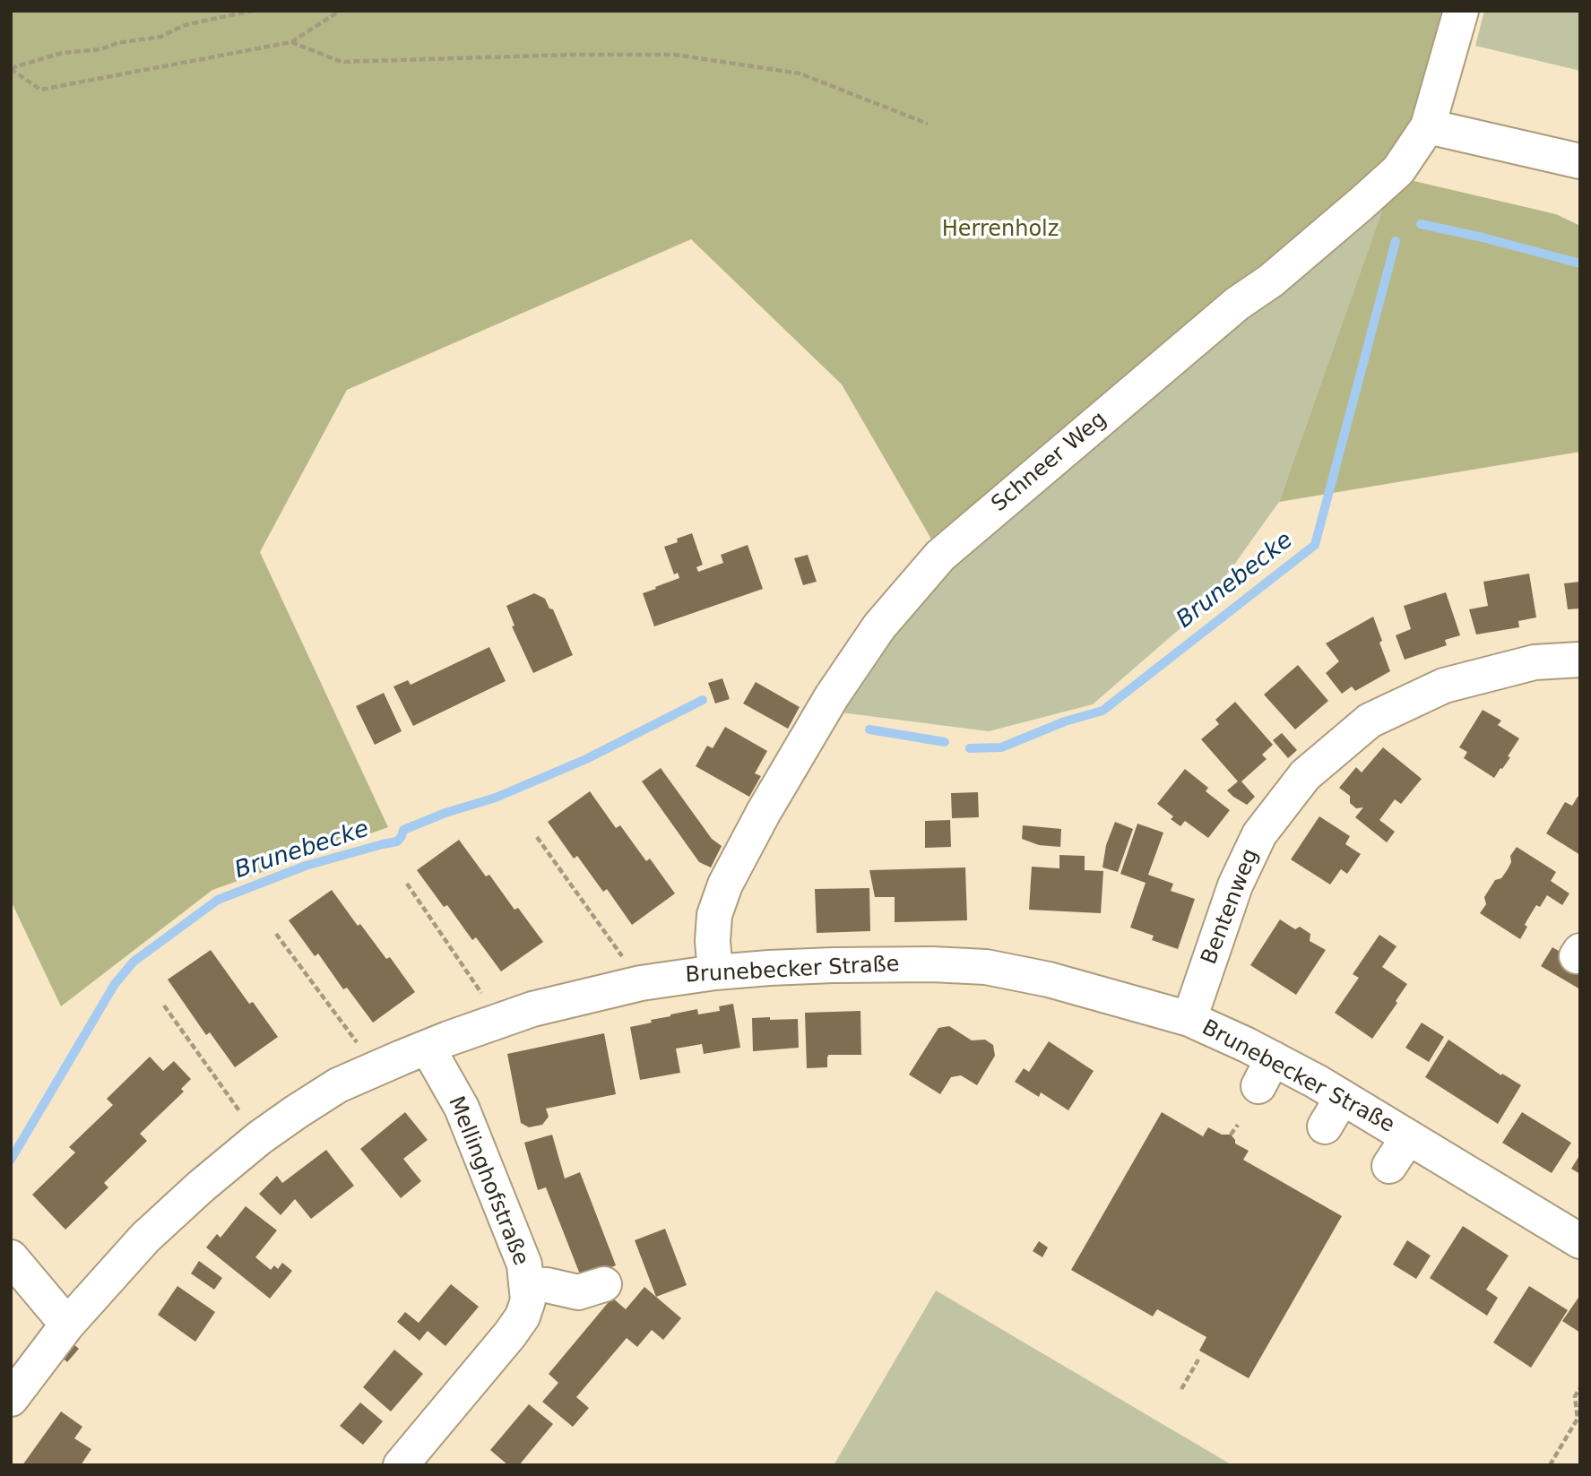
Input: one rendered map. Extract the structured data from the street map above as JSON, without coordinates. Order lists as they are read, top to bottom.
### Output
{
  "streets": {
    "street": [
      "Schneer Weg",
      "Bentenweg",
      "Brunebecker Straße",
      "Mellinghofstraße"
    ]
  },
  "crossings": [
    ["Schneer Weg", "Brunebecker Straße"],
    ["Bentenweg", "Brunebecker Straße"],
    ["Brunebecker Straße", "Mellinghofstraße"]
  ],
  "water": ["Brunebecke"],
  "parks": ["Herrenholz"]
}
